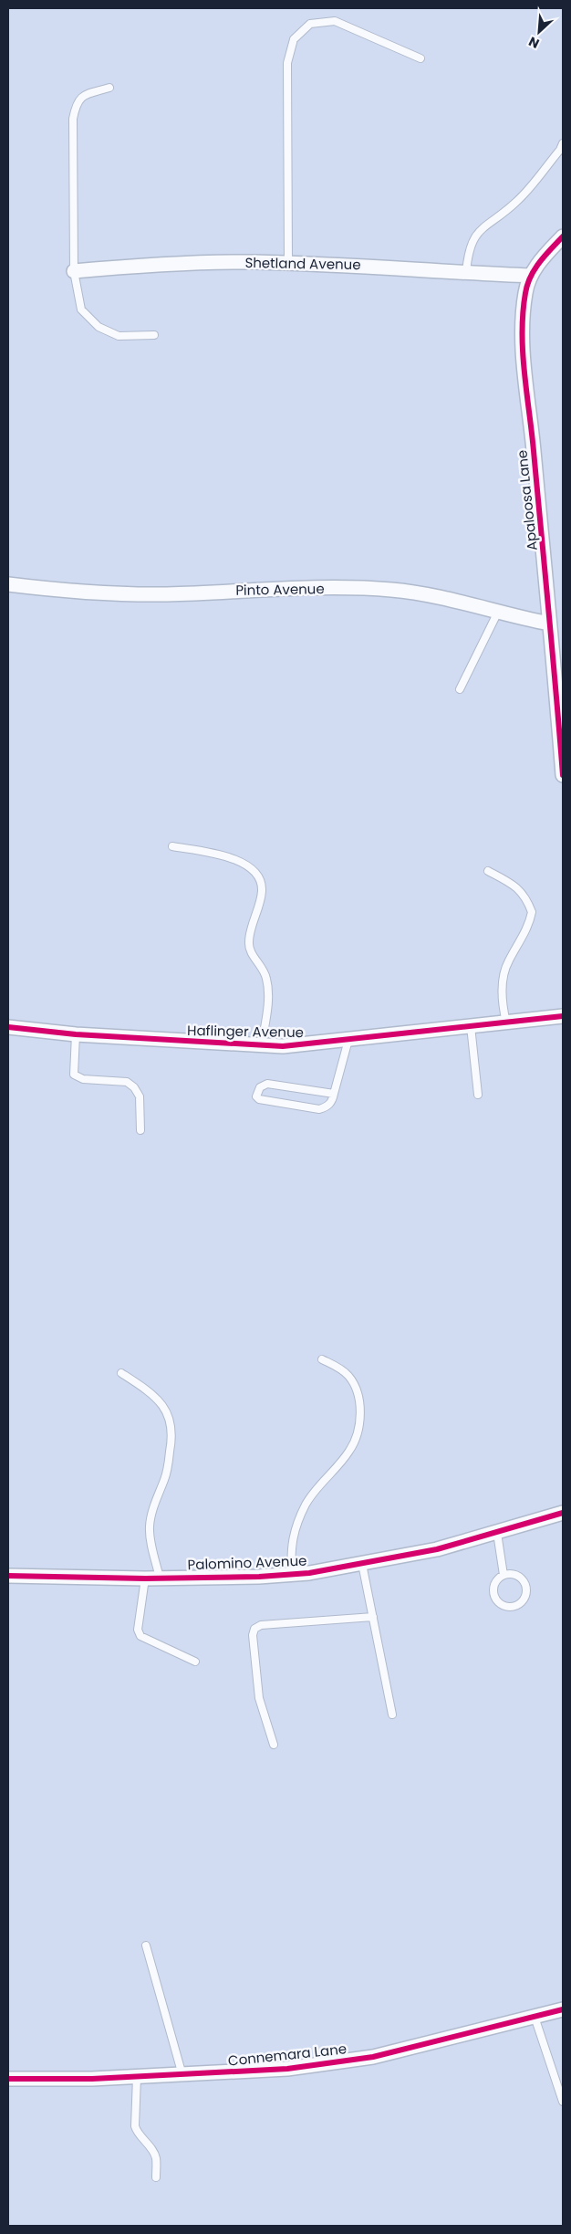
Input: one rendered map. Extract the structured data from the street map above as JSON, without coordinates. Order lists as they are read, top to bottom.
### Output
{
  "streets": {
    "street": [
      "Shetland Avenue",
      "Apaloosa Lane",
      "Pinto Avenue",
      "Haflinger Avenue",
      "Palomino Avenue",
      "Connemara Lane"
    ]
  },
  "crossings": [
    ["Shetland Avenue", "Apaloosa Lane"],
    ["Apaloosa Lane", "Pinto Avenue"]
  ],
  "north": "bottom left"
}
